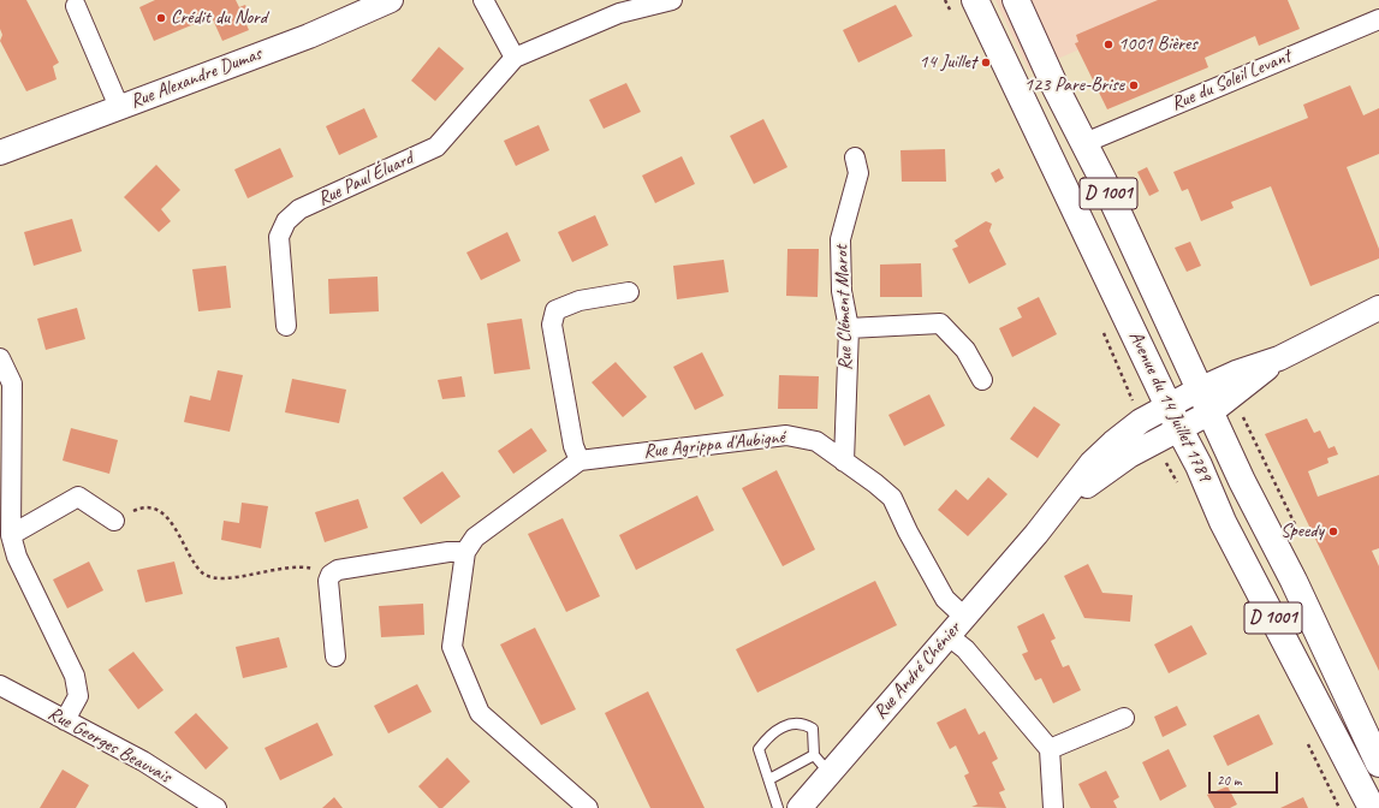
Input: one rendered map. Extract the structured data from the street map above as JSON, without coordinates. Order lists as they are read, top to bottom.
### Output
{
  "streets": {
    "main road": ["D 1001", "Avenue du 14 Juillet 1789"],
    "street": [
      "Rue Alexandre Dumas",
      "Rue du Soleil Levant",
      "Rue Paul Éluard",
      "Rue Clément Marot",
      "Rue Agrippa d'Aubigné",
      "Rue André Chénier",
      "Rue Georges Beauvais"
    ]
  },
  "crossings": [
    ["Rue du Soleil Levant", "Avenue du 14 Juillet 1789"],
    ["Rue Clément Marot", "Rue Agrippa d'Aubigné"],
    ["Avenue du 14 Juillet 1789", "Rue André Chénier"],
    ["Rue Agrippa d'Aubigné", "Rue André Chénier"]
  ],
  "places": [
    "Crédit du Nord",
    "1001 Bières",
    "14 Juillet",
    "123 Pare-Brise",
    "Speedy"
  ],
  "scale_bar": "20 m"
}
